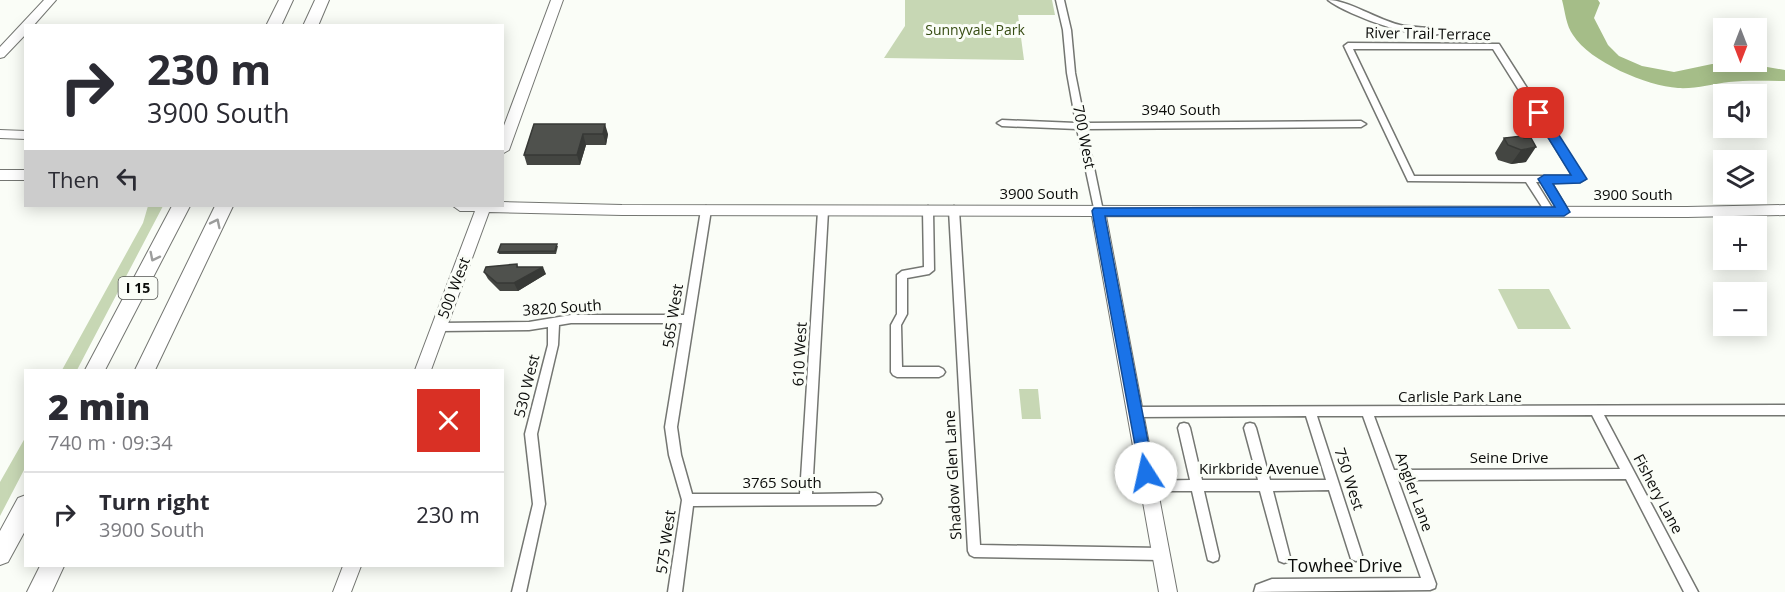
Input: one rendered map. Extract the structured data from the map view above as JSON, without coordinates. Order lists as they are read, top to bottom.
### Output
{
  "streets": {
    "highway": ["I 15"],
    "main road": ["700 West", "3900 South", "500 West"],
    "street": [
      "River Trail Terrace",
      "3940 South",
      "3820 South",
      "565 West",
      "610 West",
      "530 West",
      "Carlisle Park Lane",
      "Seine Drive",
      "Kirkbride Avenue",
      "Shadow Glen Lane",
      "750 West",
      "3765 South",
      "Angler Lane",
      "Fishery Lane",
      "575 West",
      "Towhee Drive"
    ]
  },
  "crossings": [
    ["3940 South", "700 West"],
    ["700 West", "3900 South"],
    ["700 West", "Carlisle Park Lane"],
    ["700 West", "Kirkbride Avenue"],
    ["700 West", "Shadow Glen Lane"],
    ["3900 South", "565 West"],
    ["3900 South", "610 West"],
    ["3900 South", "Shadow Glen Lane"],
    ["500 West", "3820 South"],
    ["3820 South", "565 West"],
    ["3820 South", "530 West"],
    ["565 West", "575 West"],
    ["610 West", "3765 South"],
    ["Carlisle Park Lane", "750 West"],
    ["Carlisle Park Lane", "Angler Lane"],
    ["Carlisle Park Lane", "Fishery Lane"],
    ["Seine Drive", "Angler Lane"],
    ["Seine Drive", "Fishery Lane"],
    ["Kirkbride Avenue", "750 West"],
    ["3765 South", "575 West"],
    ["Angler Lane", "Towhee Drive"]
  ],
  "parks": ["Sunnyvale Park"],
  "north": "bottom",
  "page": {
    "map_buttons": ["+", "−"],
    "turn": ["230 m", "3900 South"],
    "then": "Then",
    "heading": ["2 min", "740 m · 09:34"],
    "list": [
      {
        "name": "Turn right",
        "note": "3900 South",
        "value": "230 m"
      }
    ]
  }
}
